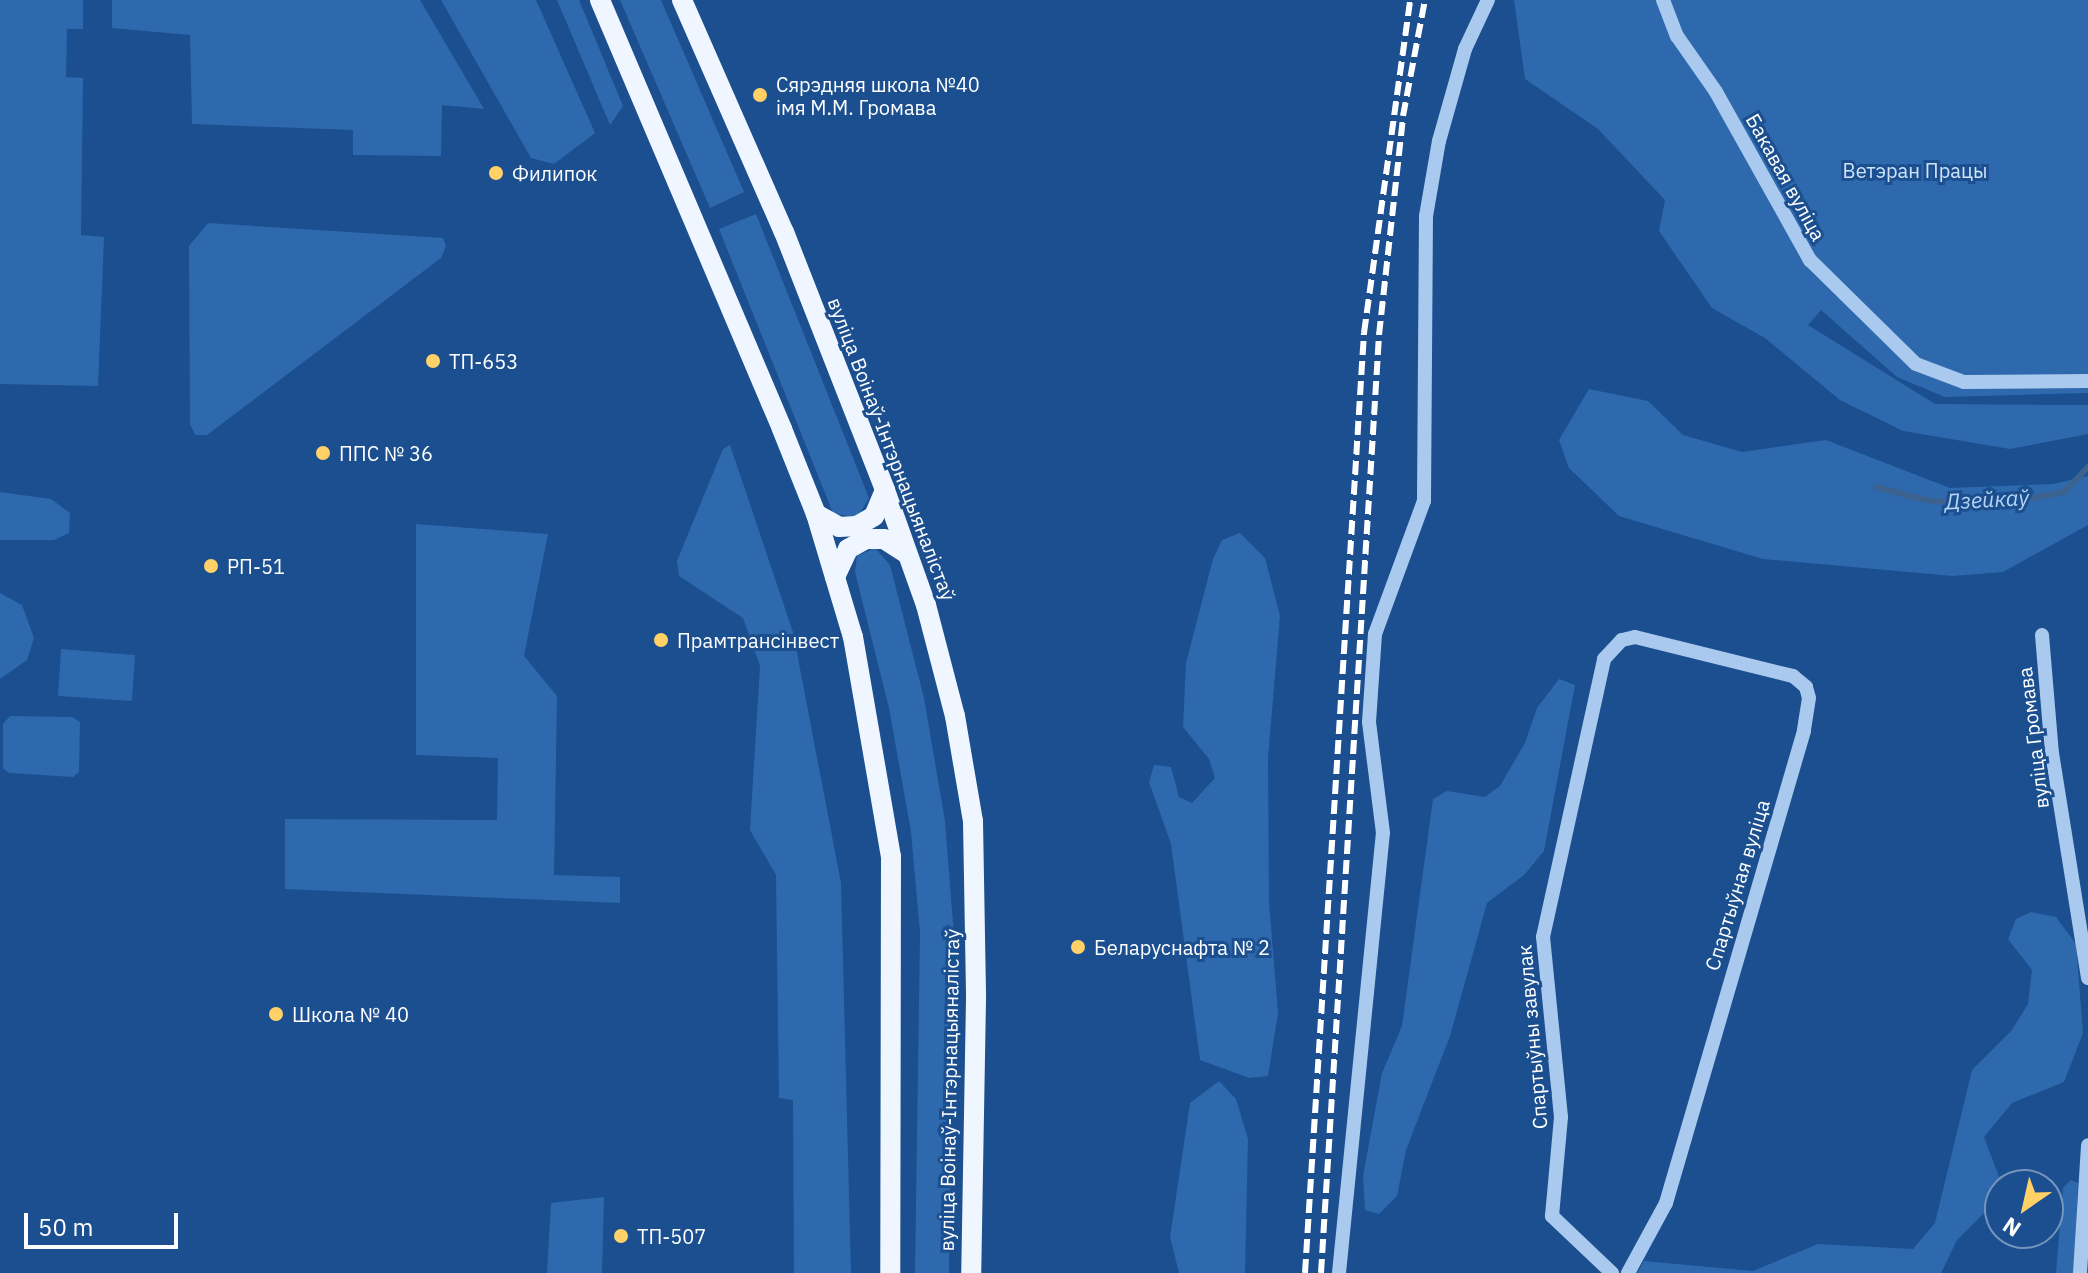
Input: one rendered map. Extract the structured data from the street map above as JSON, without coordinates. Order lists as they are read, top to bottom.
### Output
{
  "streets": {
    "main road": ["вуліца Воінаў-Інтэрнацыяналістаў"],
    "street": [
      "Бакавая вуліца",
      "вуліца Громава",
      "Спартыўная вуліца",
      "Спартыўны завулак"
    ]
  },
  "crossings": [
    ["Спартыўная вуліца", "Спартыўны завулак"]
  ],
  "water": ["Дзейкаў"],
  "parks": ["Ветэран Працы"],
  "places": [
    "Сярэдняя школа №40 імя М.М. Громава",
    "Филипок",
    "ТП-653",
    "ППС № 36",
    "РП-51",
    "Прамтрансінвест",
    "Беларуснафта № 2",
    "Школа № 40",
    "ТП-507"
  ],
  "scale_bar": "50 m",
  "north": "bottom left"
}
